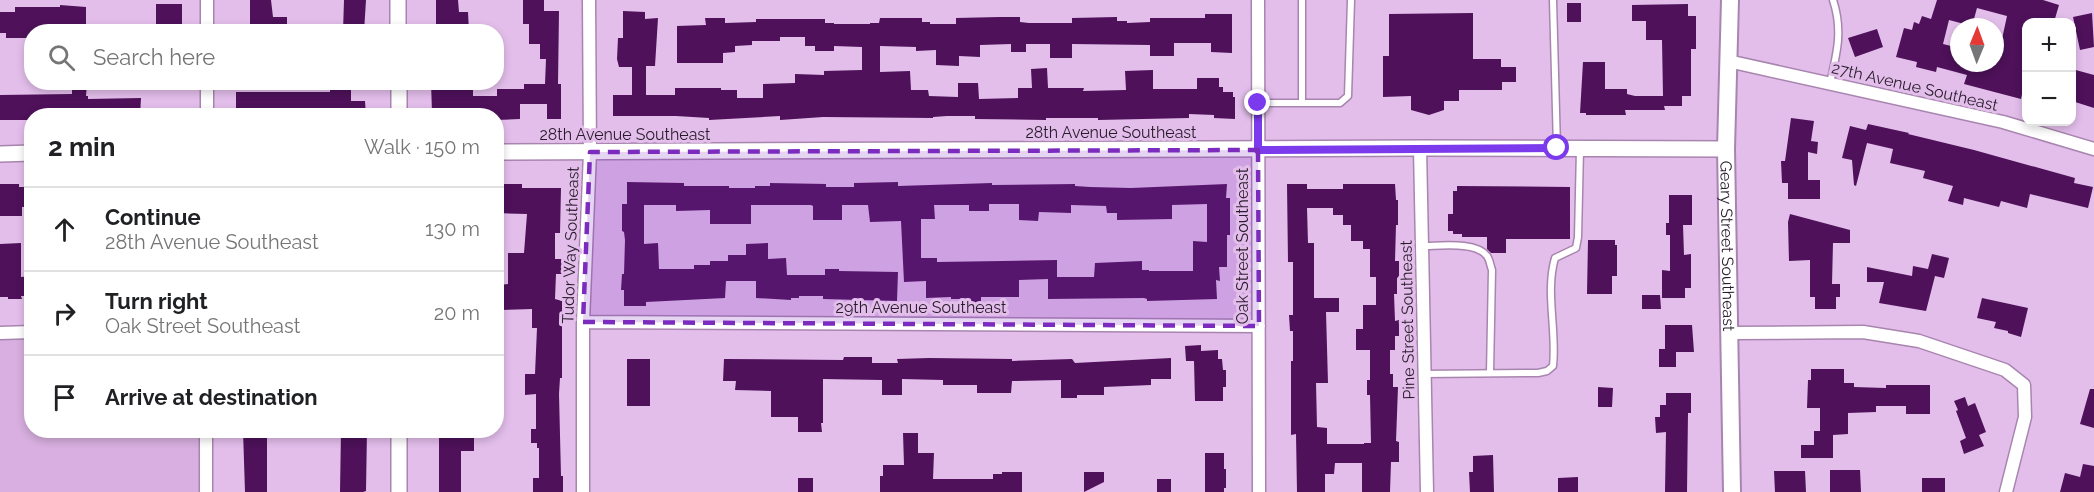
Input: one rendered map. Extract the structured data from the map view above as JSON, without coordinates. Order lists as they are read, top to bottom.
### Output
{
  "streets": {
    "main road": ["Geary Street Southeast"],
    "street": [
      "27th Avenue Southeast",
      "28th Avenue Southeast",
      "Tudor Way Southeast",
      "Oak Street Southeast",
      "29th Avenue Southeast",
      "Pine Street Southeast"
    ]
  },
  "crossings": [
    ["27th Avenue Southeast", "Geary Street Southeast"],
    ["28th Avenue Southeast", "Tudor Way Southeast"],
    ["28th Avenue Southeast", "Oak Street Southeast"],
    ["28th Avenue Southeast", "Geary Street Southeast"],
    ["28th Avenue Southeast", "Pine Street Southeast"],
    ["Tudor Way Southeast", "29th Avenue Southeast"],
    ["Oak Street Southeast", "29th Avenue Southeast"]
  ],
  "north": "top",
  "page": {
    "map_buttons": ["+", "−"],
    "search": "Search here",
    "heading": ["2 min", "Walk · 150 m"],
    "list": [
      ["Continue", "28th Avenue Southeast", "130 m"],
      ["Turn right", "Oak Street Southeast", "20 m"],
      "Arrive at destination"
    ]
  }
}
